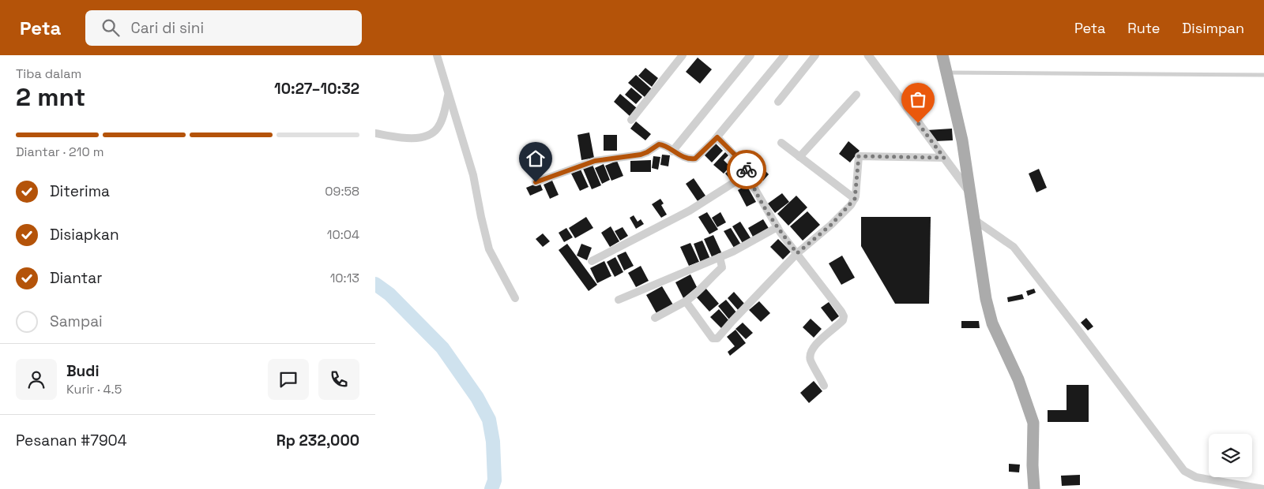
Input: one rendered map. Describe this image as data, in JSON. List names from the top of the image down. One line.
{"page":{"header":"Peta","search":"Cari di sini","nav":["Peta","Rute","Disimpan"],"heading":["2 mnt","Tiba dalam","10:27–10:32"],"panel":["Budi","Kurir · 4.5","Pesanan #7904","Rp 232,000"],"bar":"Diantar · 210 m","list":[["Diterima","09:58"],["Disiapkan","10:04"],["Diantar","10:13"],"Sampai"]}}
